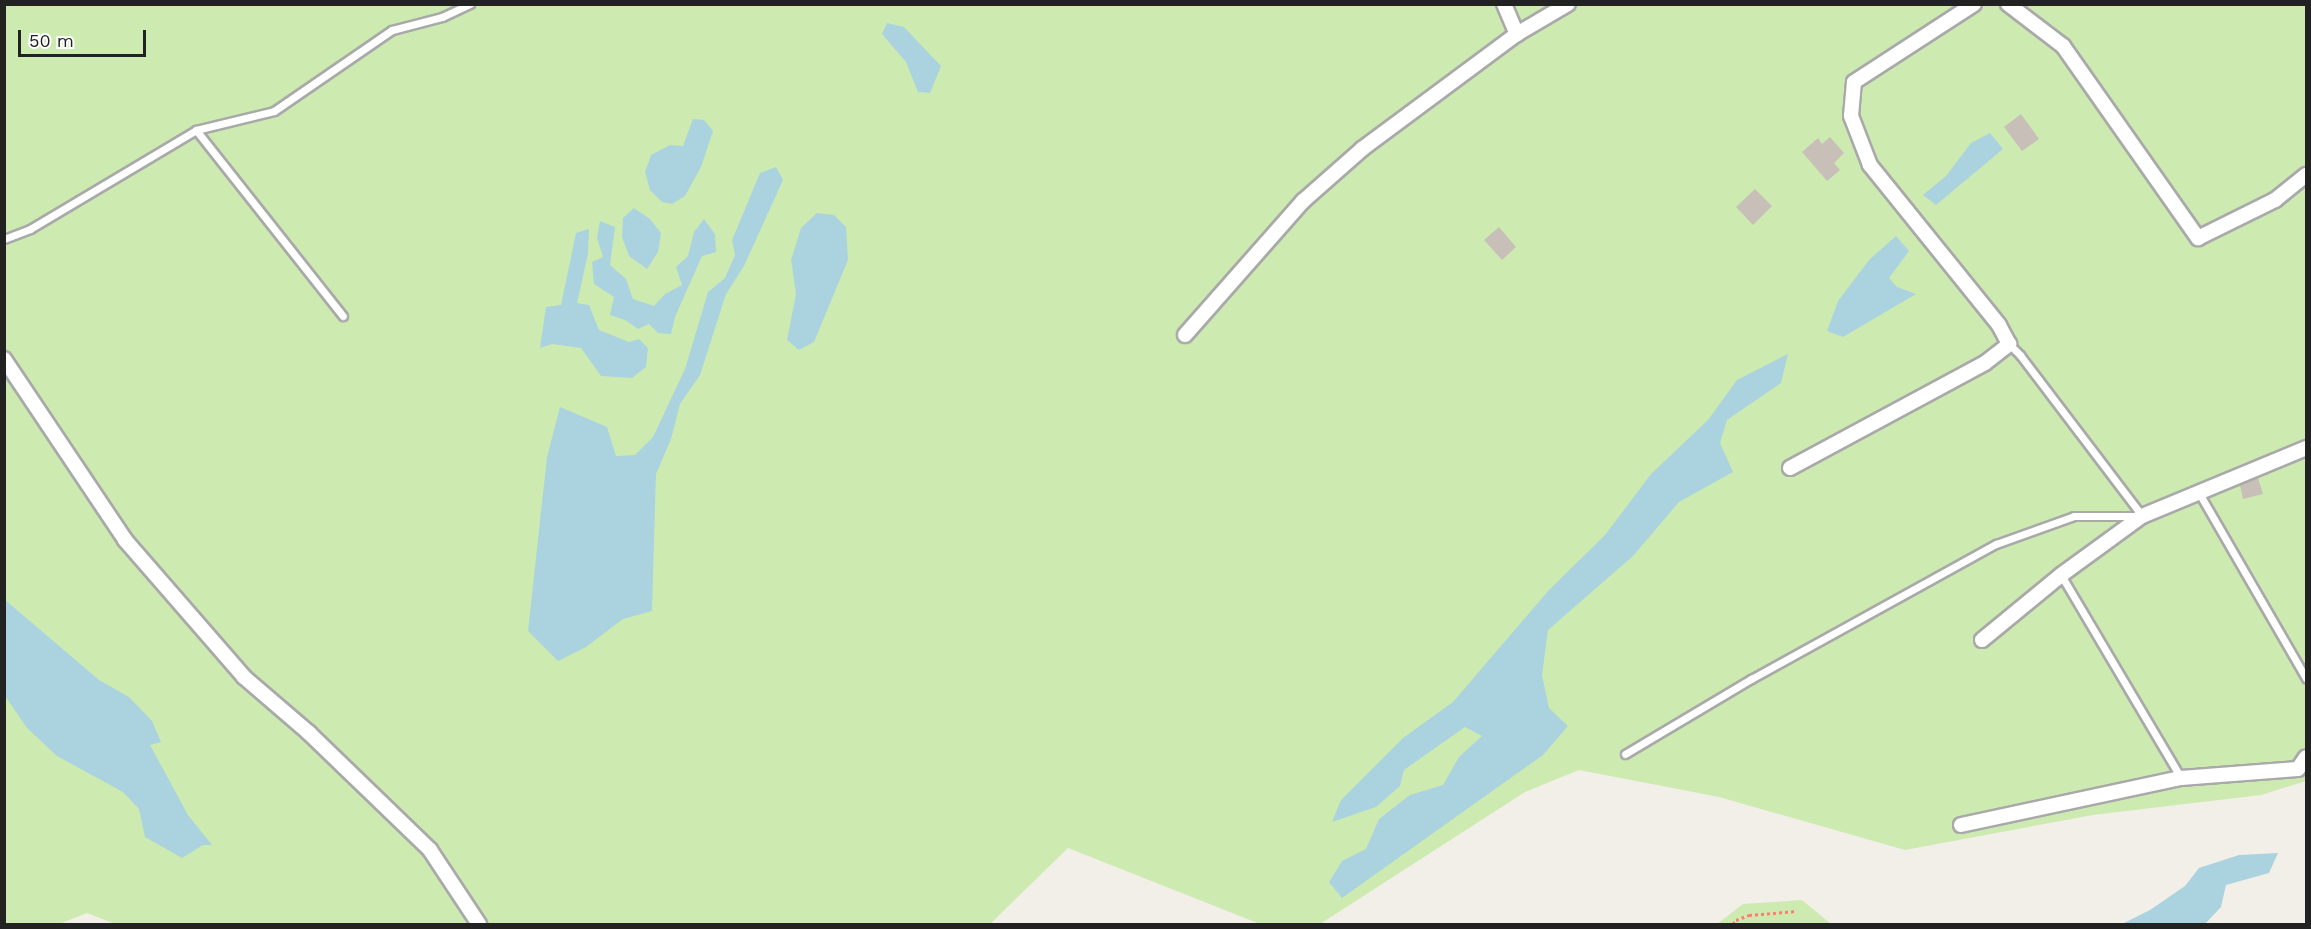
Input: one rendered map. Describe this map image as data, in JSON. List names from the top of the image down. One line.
{"scale_bar":"50 m"}
